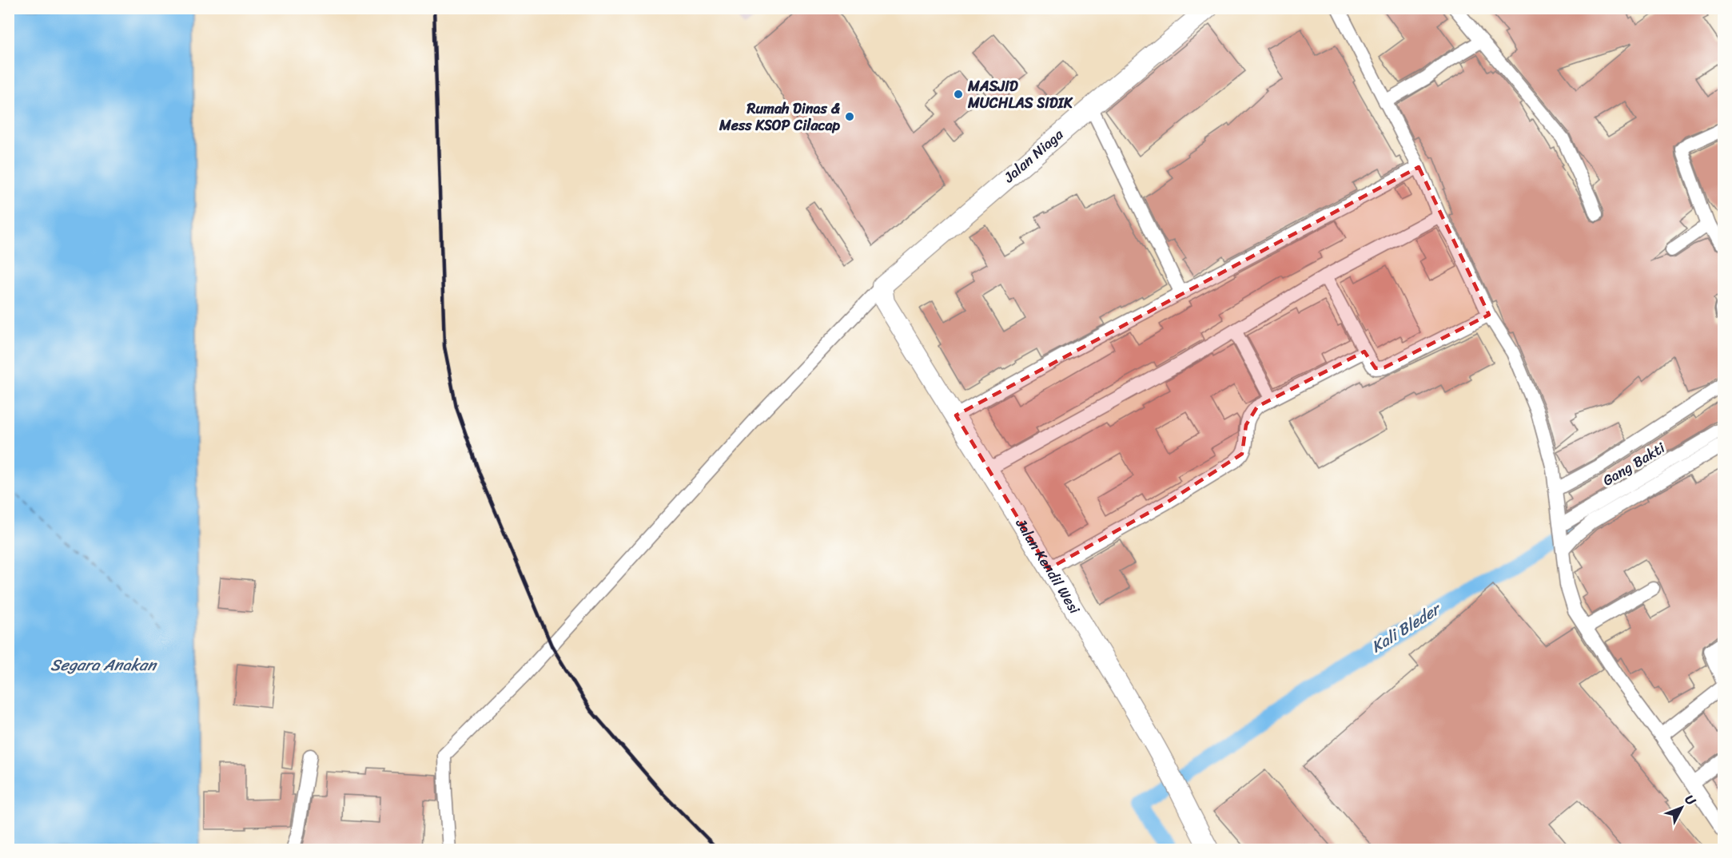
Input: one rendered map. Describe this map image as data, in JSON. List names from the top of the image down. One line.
{"streets":{"main road":["Jalan Niaga","Jalan Kendil Wesi"],"street":["Gang Bakti"]},"crossings":[["Jalan Niaga","Jalan Kendil Wesi"]],"water":["Kali Bleder","Segara Anakan"],"places":["MASJID MUCHLAS SIDIK","Rumah Dinas & Mess KSOP Cilacap"],"north":"top right"}
